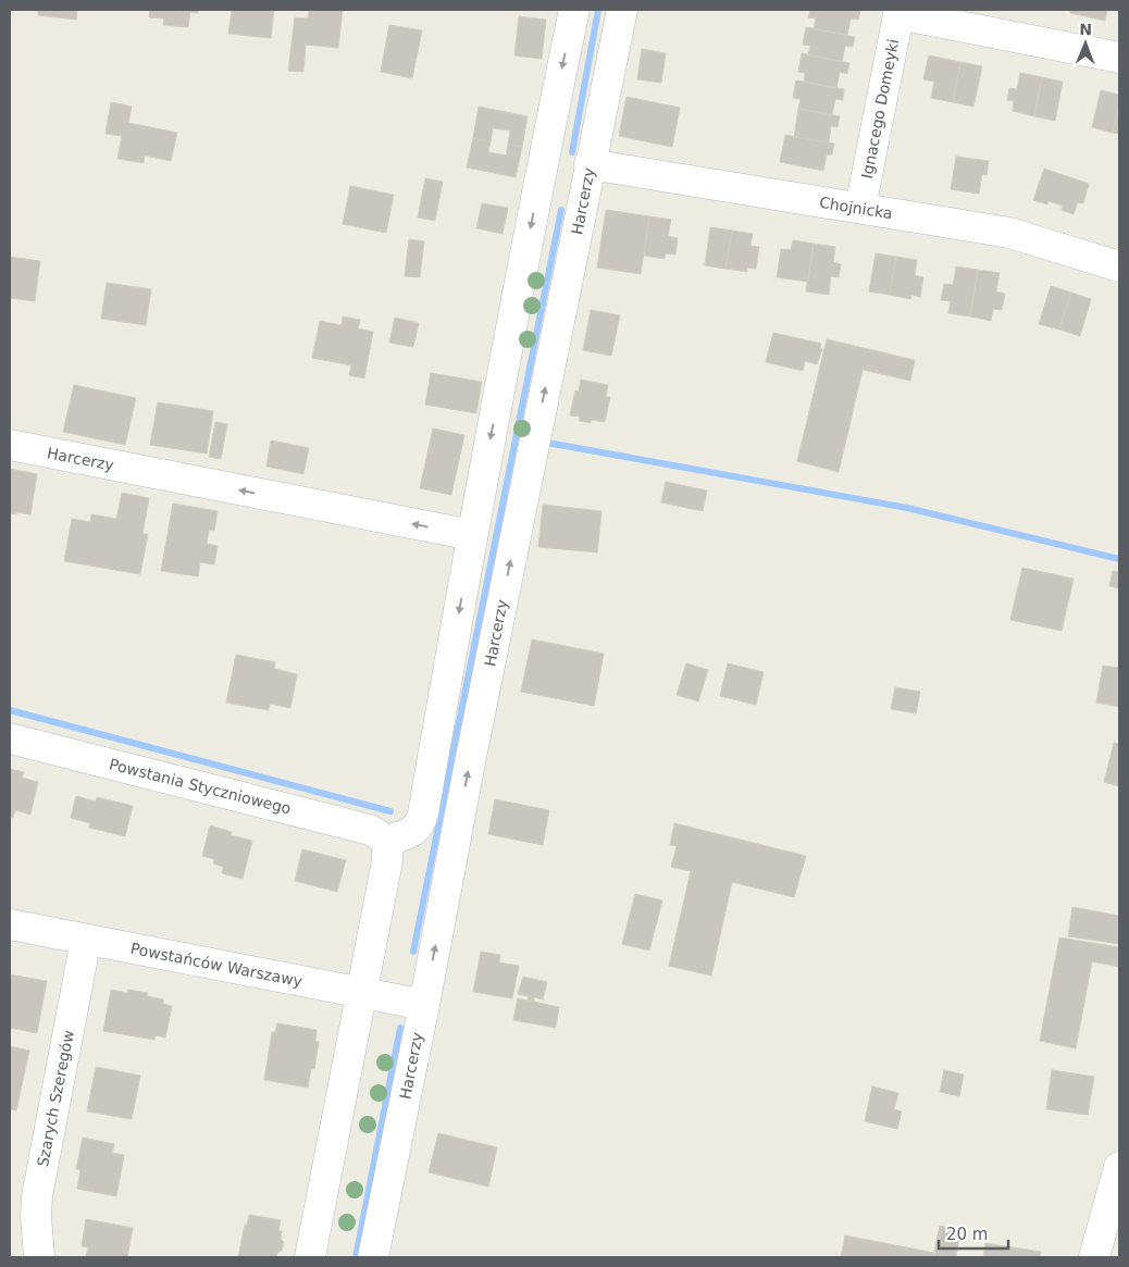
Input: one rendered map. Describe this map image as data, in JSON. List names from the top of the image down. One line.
{"streets":{"street":["Ignacego Domeyki","Harcerzy","Chojnicka","Powstania Styczniowego","Powstańców Warszawy","Szarych Szeregów"]},"crossings":[["Ignacego Domeyki","Chojnicka"],["Harcerzy","Chojnicka"],["Harcerzy","Powstańców Warszawy"],["Powstańców Warszawy","Szarych Szeregów"]],"scale_bar":"20 m","north":"top"}
